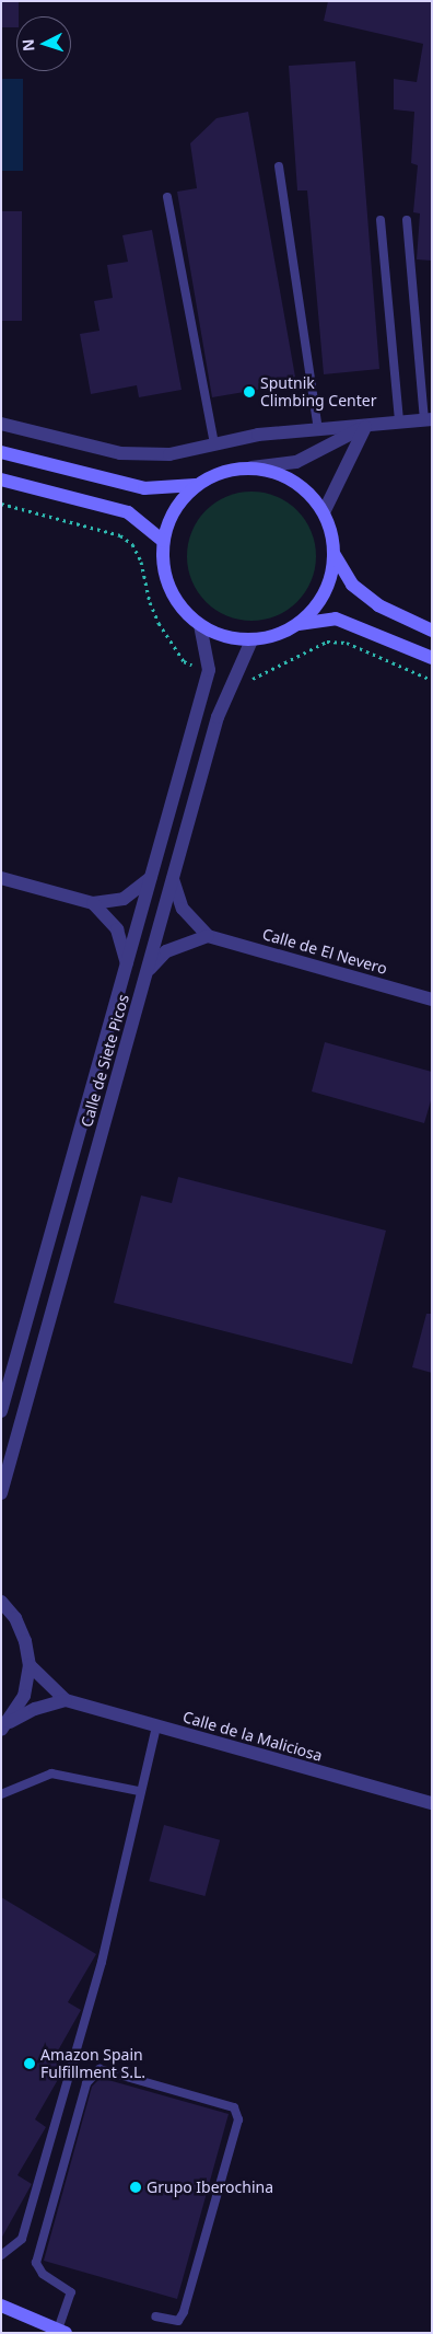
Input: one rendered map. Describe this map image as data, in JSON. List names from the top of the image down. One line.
{"streets":{"street":["Calle de El Nevero","Calle de Siete Picos","Calle de la Maliciosa"]},"places":["Sputnik Climbing Center","Amazon Spain Fulfillment S.L.","Grupo Iberochina"],"north":"left"}
